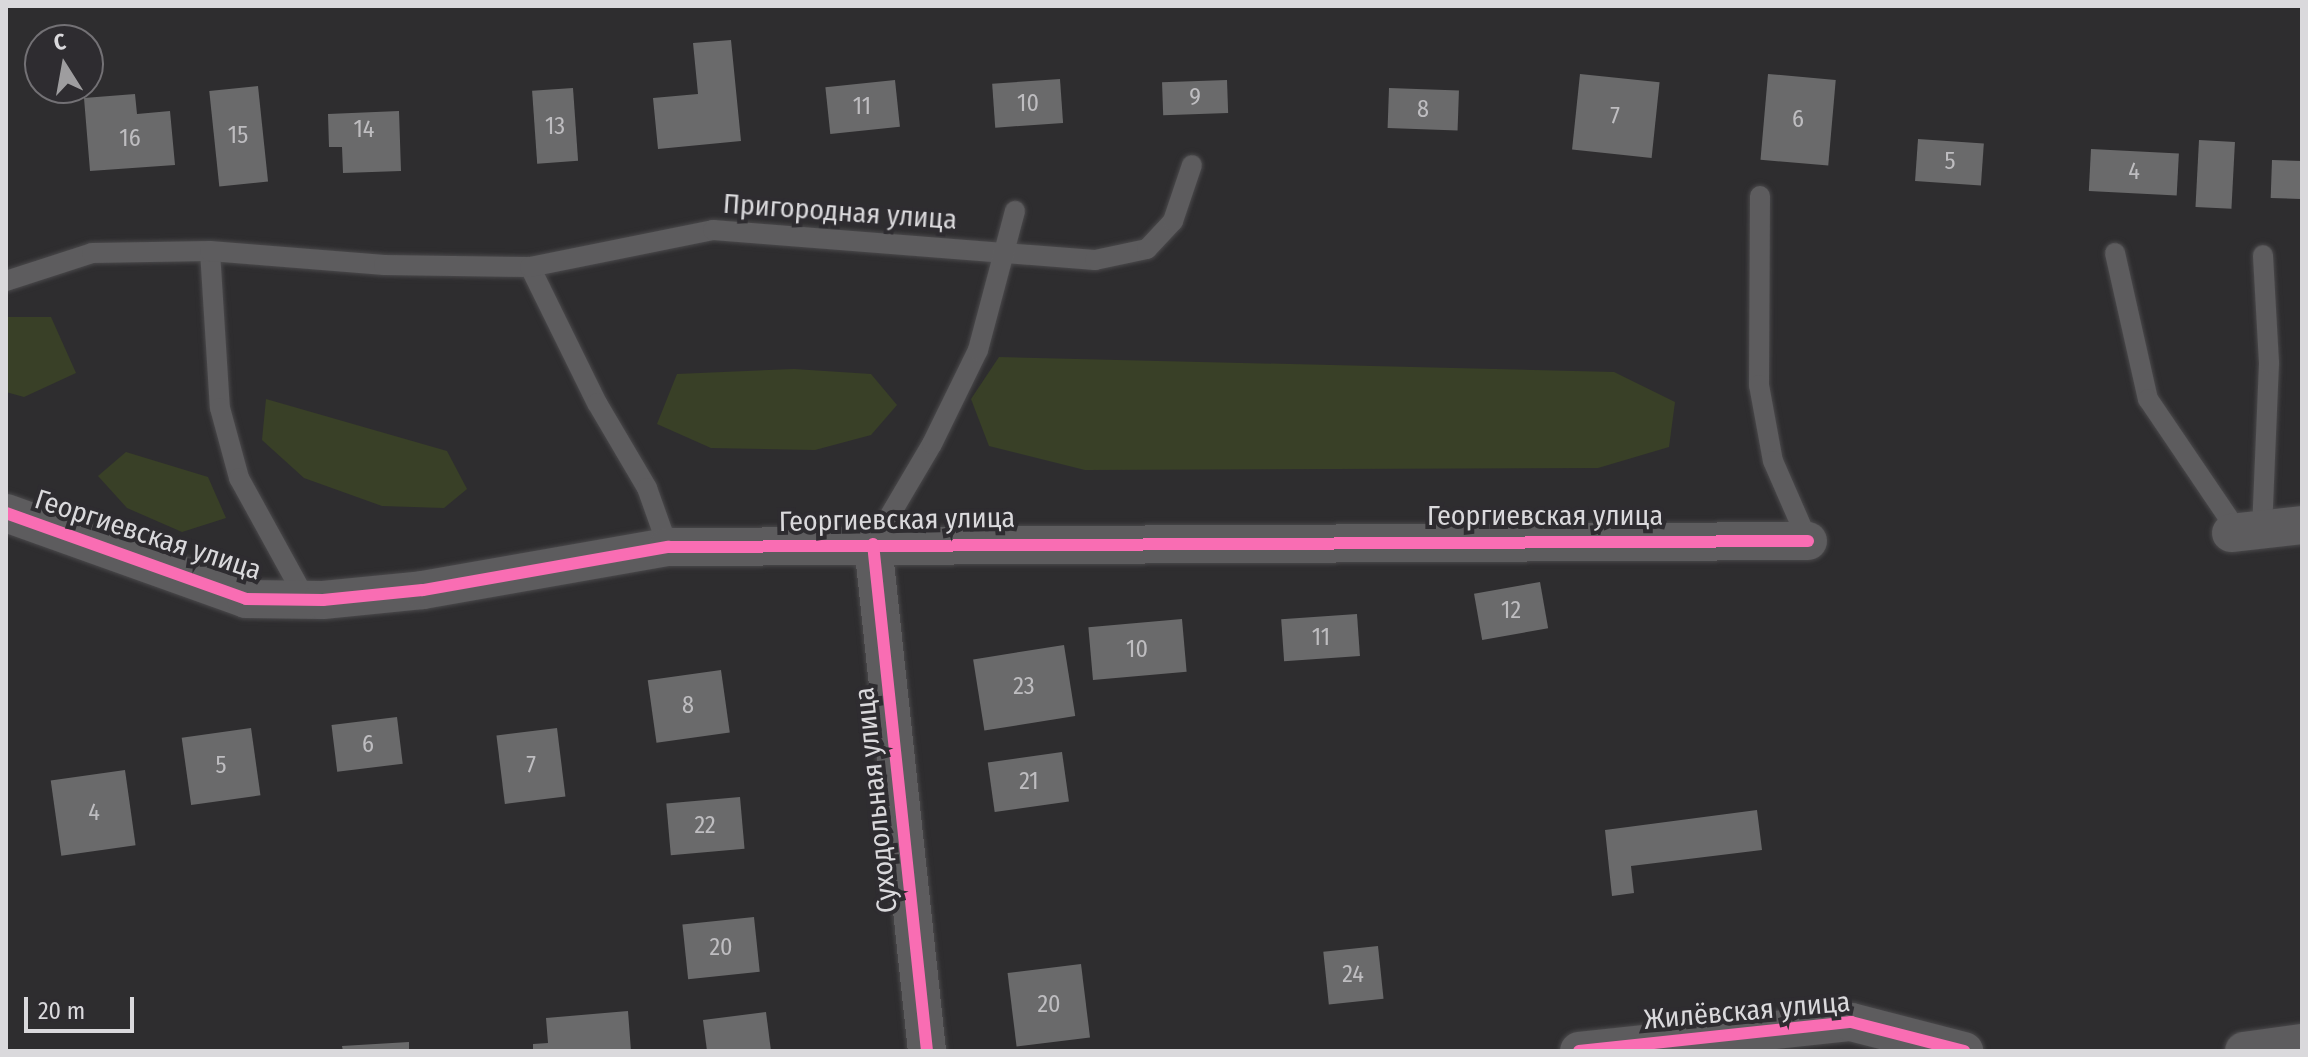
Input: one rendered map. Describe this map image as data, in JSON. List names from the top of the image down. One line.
{"streets":{"street":["Георгиевская улица","Суходольная улица","Жилёвская улица"],"lane":["Пригородная улица"]},"crossings":[["Георгиевская улица","Суходольная улица"]],"house_numbers":["9","10","11","8","7","6","13","14","15","16","5","4","12","11","10","23","8","6","5","7","21","4","22","20","24","20"],"scale_bar":"20 m","north":"top"}
